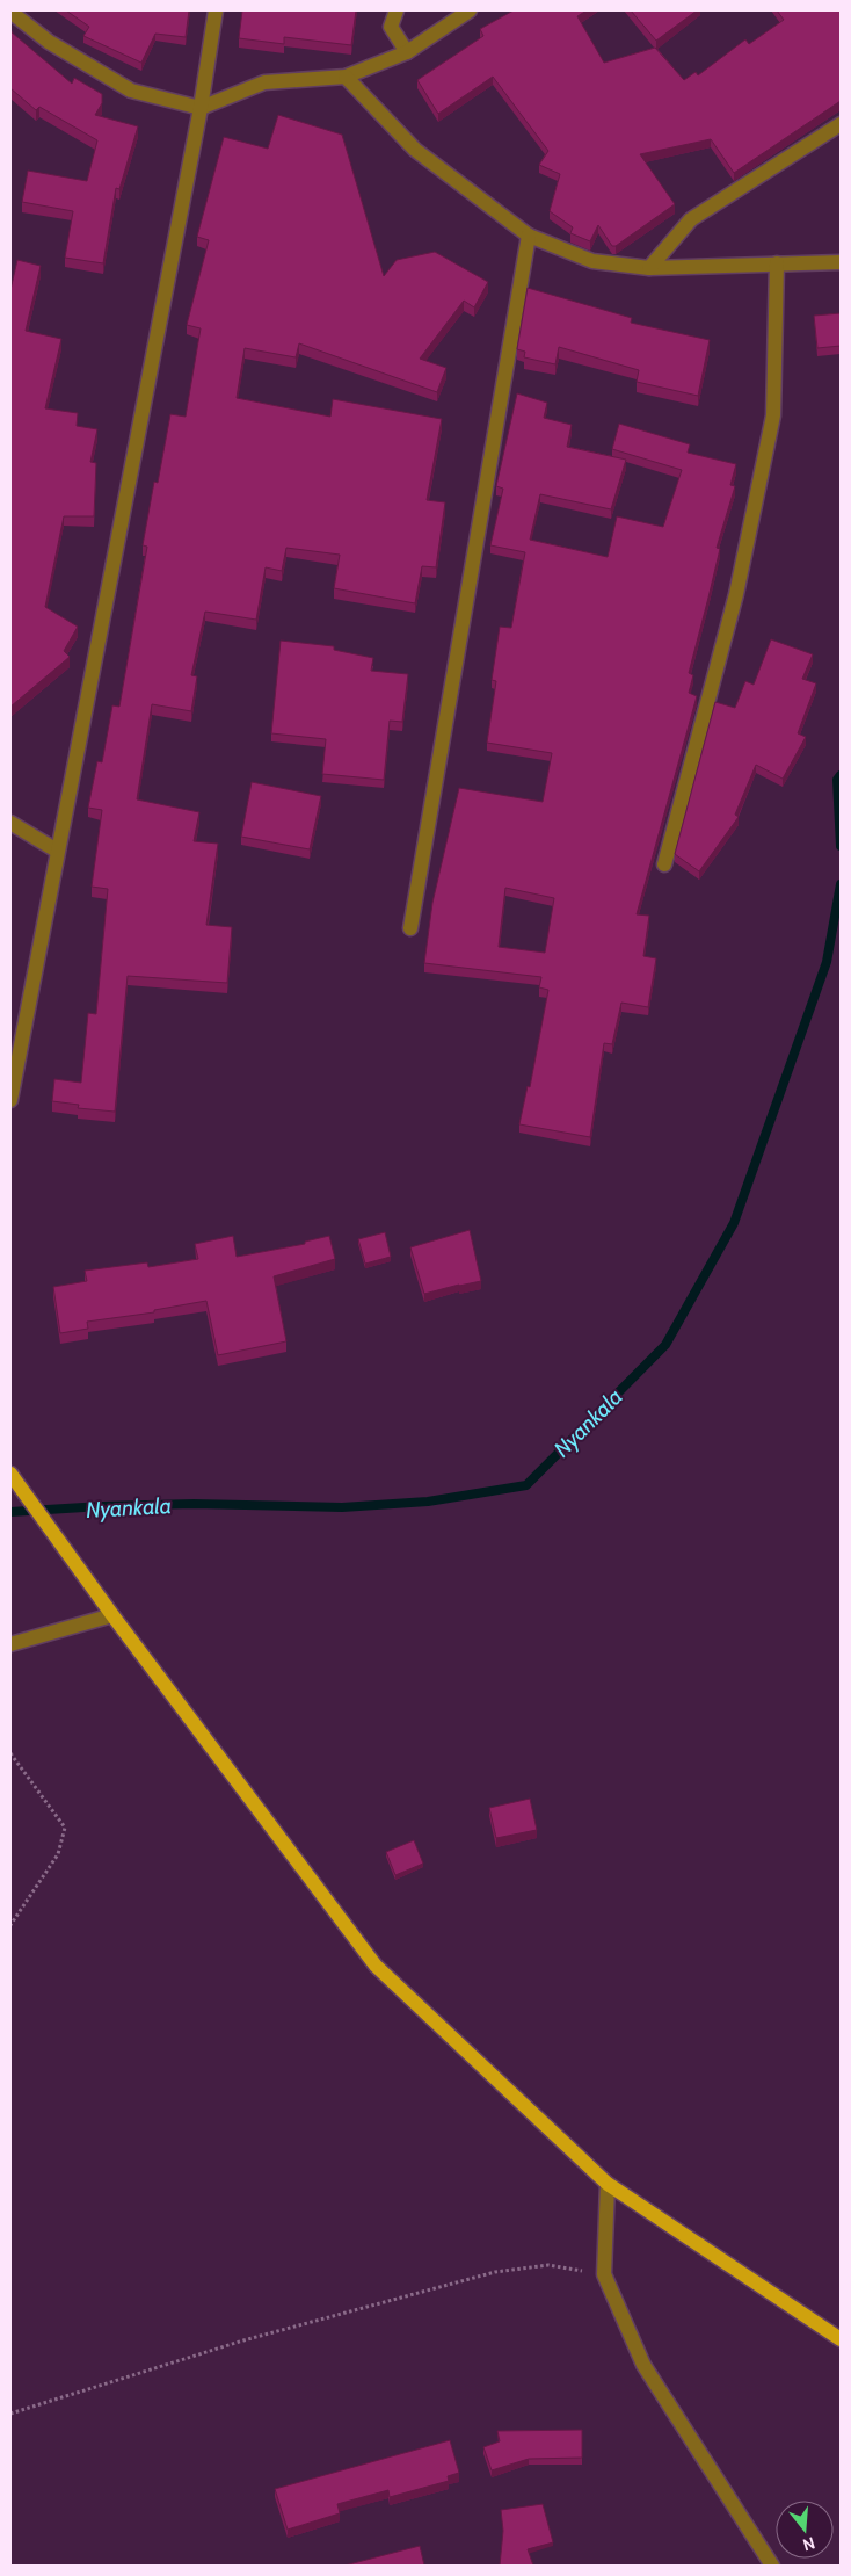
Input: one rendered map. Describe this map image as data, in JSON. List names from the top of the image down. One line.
{"water":["Nyankala"],"north":"bottom"}
